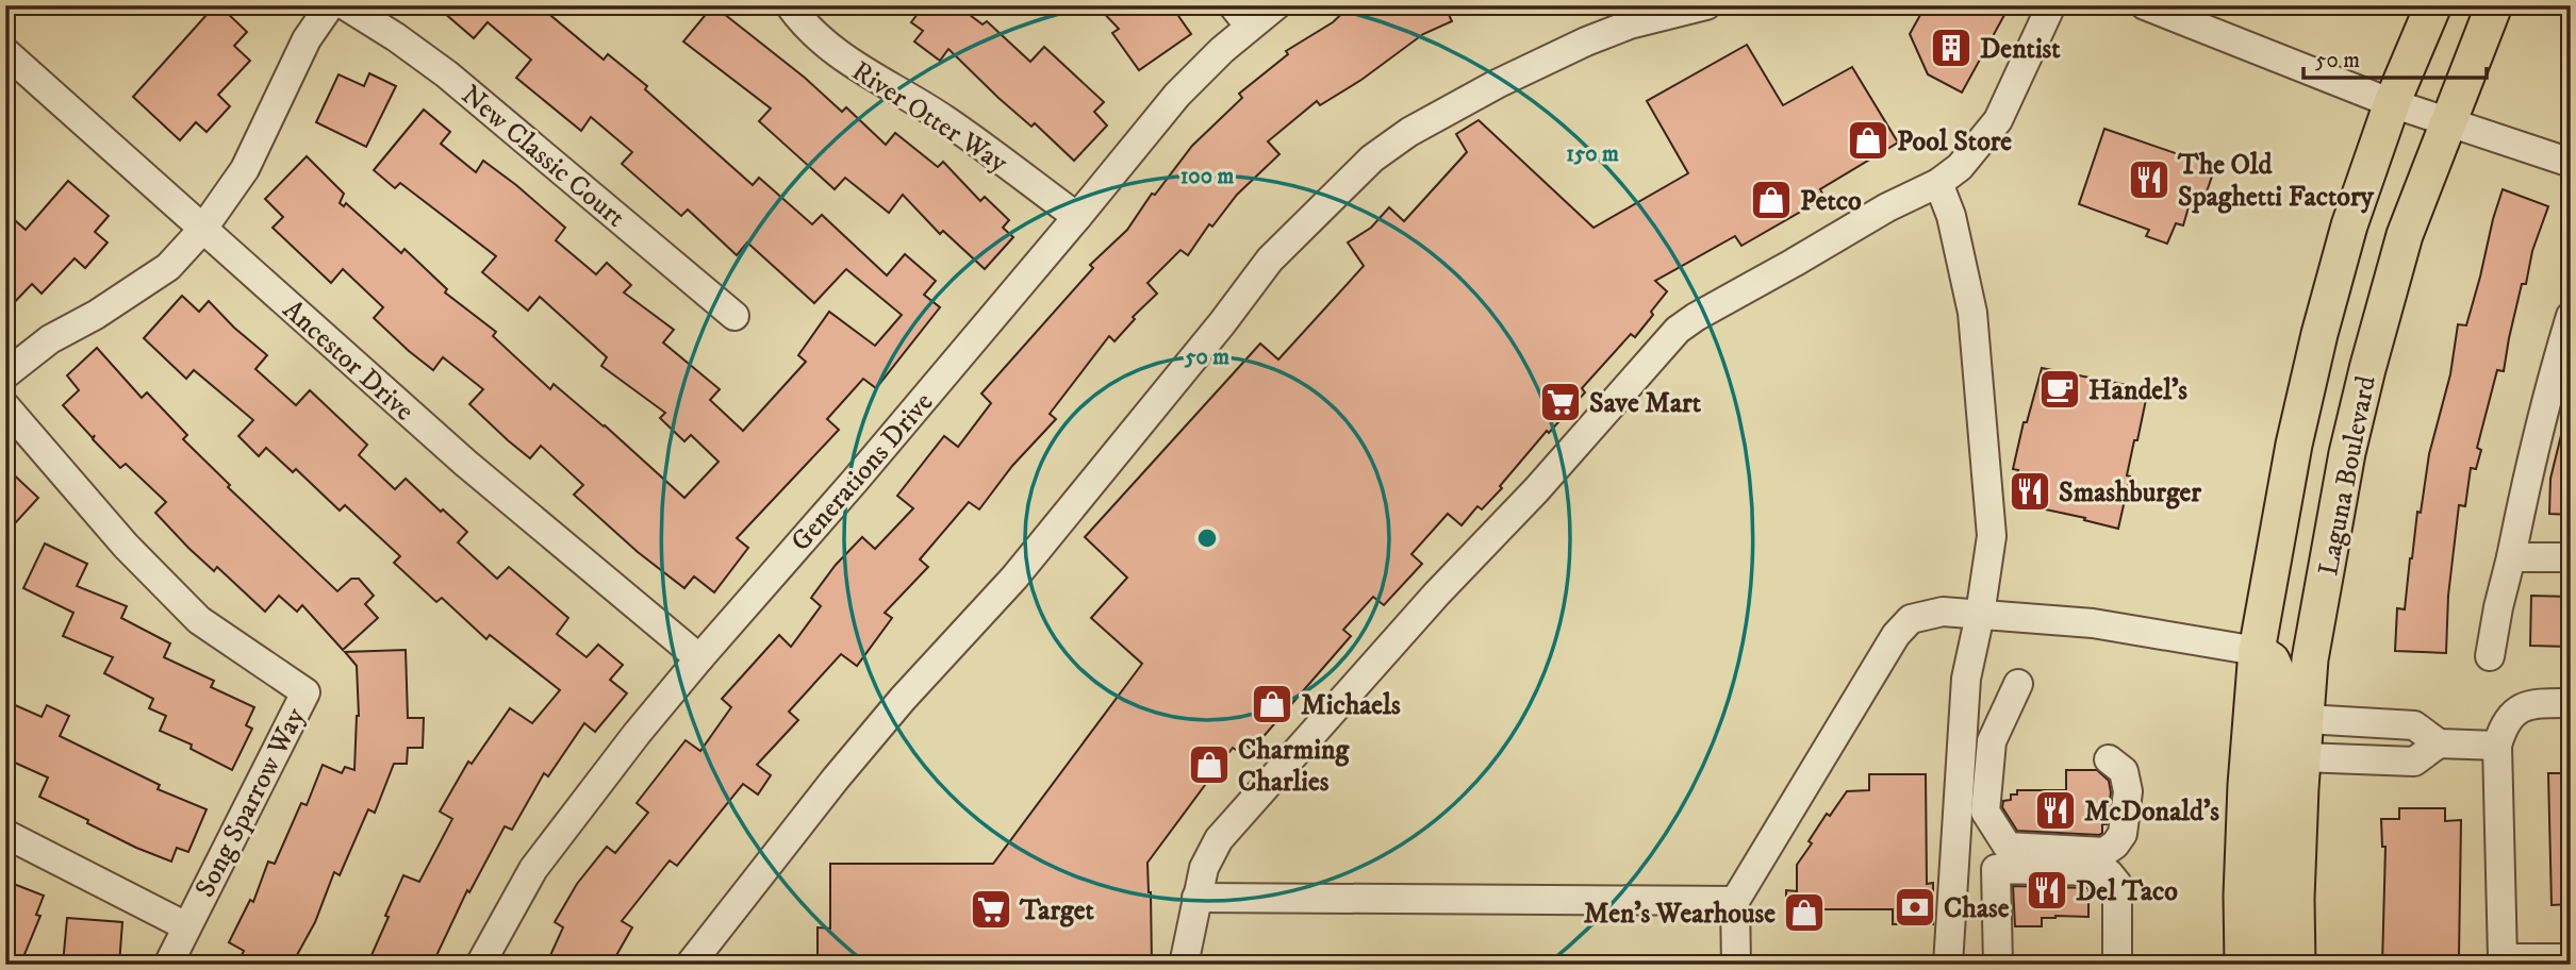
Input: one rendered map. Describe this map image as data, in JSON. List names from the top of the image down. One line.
{"streets":{"main road":["Laguna Boulevard"],"street":["River Otter Way","New Classic Court","Ancestor Drive","Generations Drive","Song Sparrow Way"]},"crossings":[["River Otter Way","Generations Drive"],["Ancestor Drive","Generations Drive"]],"places":{"building":["Dentist"],"shop":["Pool Store","Petco","Michaels","Charming Charlies","Men's Wearhouse"],"restaurant":["The Old Spaghetti Factory","Smashburger","McDonald's","Del Taco"],"cafe":["Handel's"],"supermarket":["Save Mart","Target"],"bank":["Chase"]},"scale_bar":"50 m","rings":["150 m","100 m","50 m"]}
